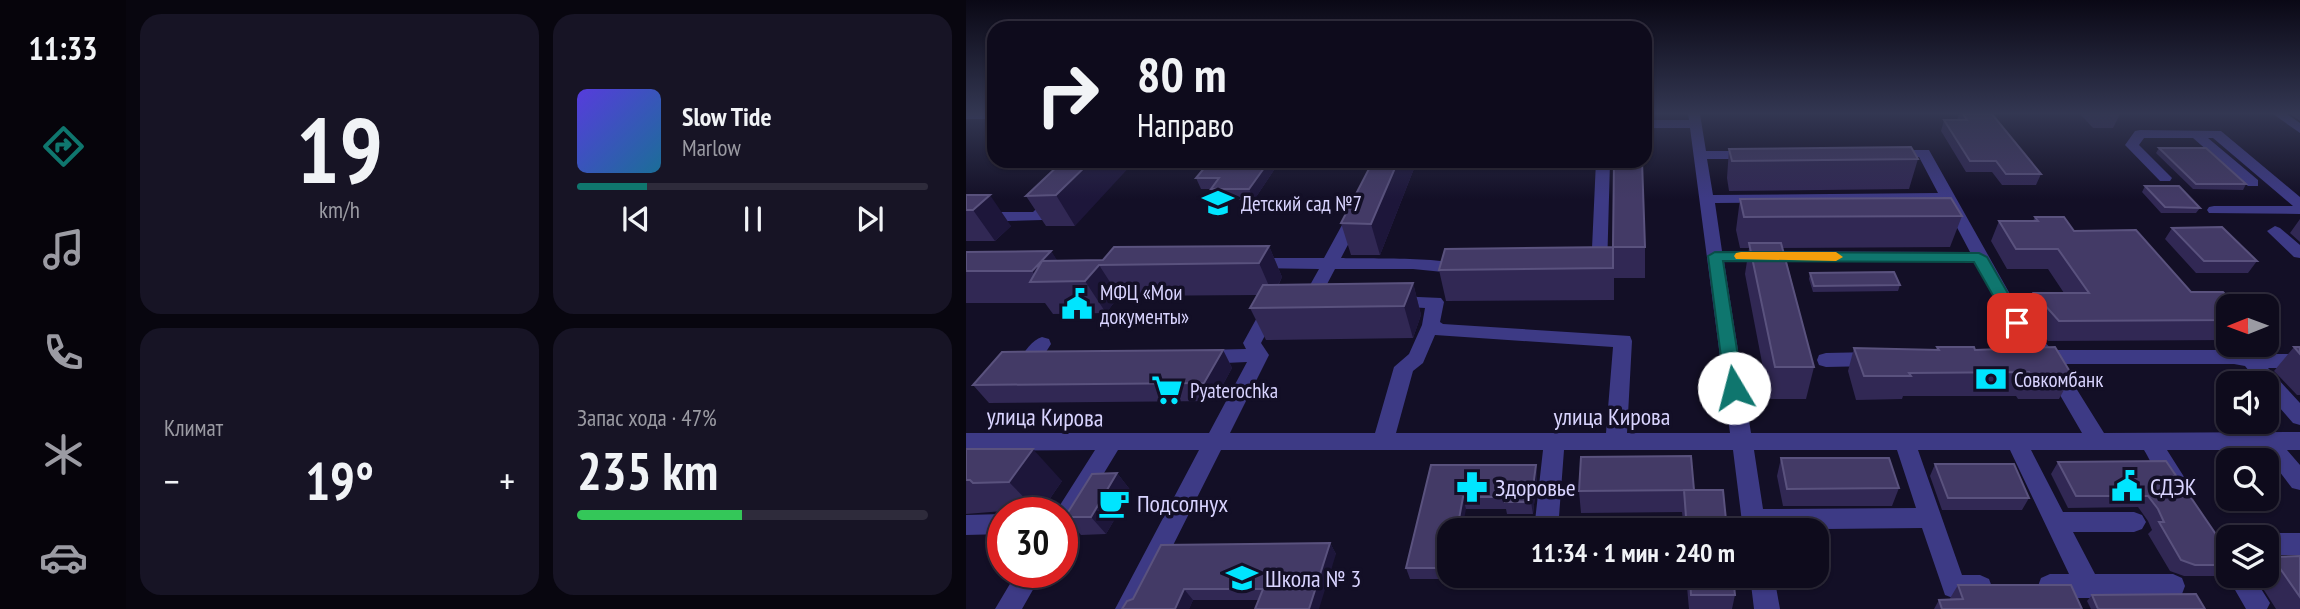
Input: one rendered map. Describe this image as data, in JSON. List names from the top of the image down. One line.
{"streets":{"street":["улица Кирова"]},"places":{"school or university":["Детский сад №7","Школа № 3"],"public building":["МФЦ «Мои документы»","СДЭК"],"bank":["Совкомбанк"],"supermarket":["Pyaterochka"],"pharmacy":["Здоровье"],"cafe":["Подсолнух"]},"north":"left","page":{"tabs":"11:33","tile":[["19","km/h"],"Климат",["Запас хода · 47%","235 km"]],"turn":["80 m","Направо"],"song":["Slow Tide","Marlow"],"heat":["−","19°","+"],"limit":"30","trip":"11:34 · 1 мин · 240 m"}}
